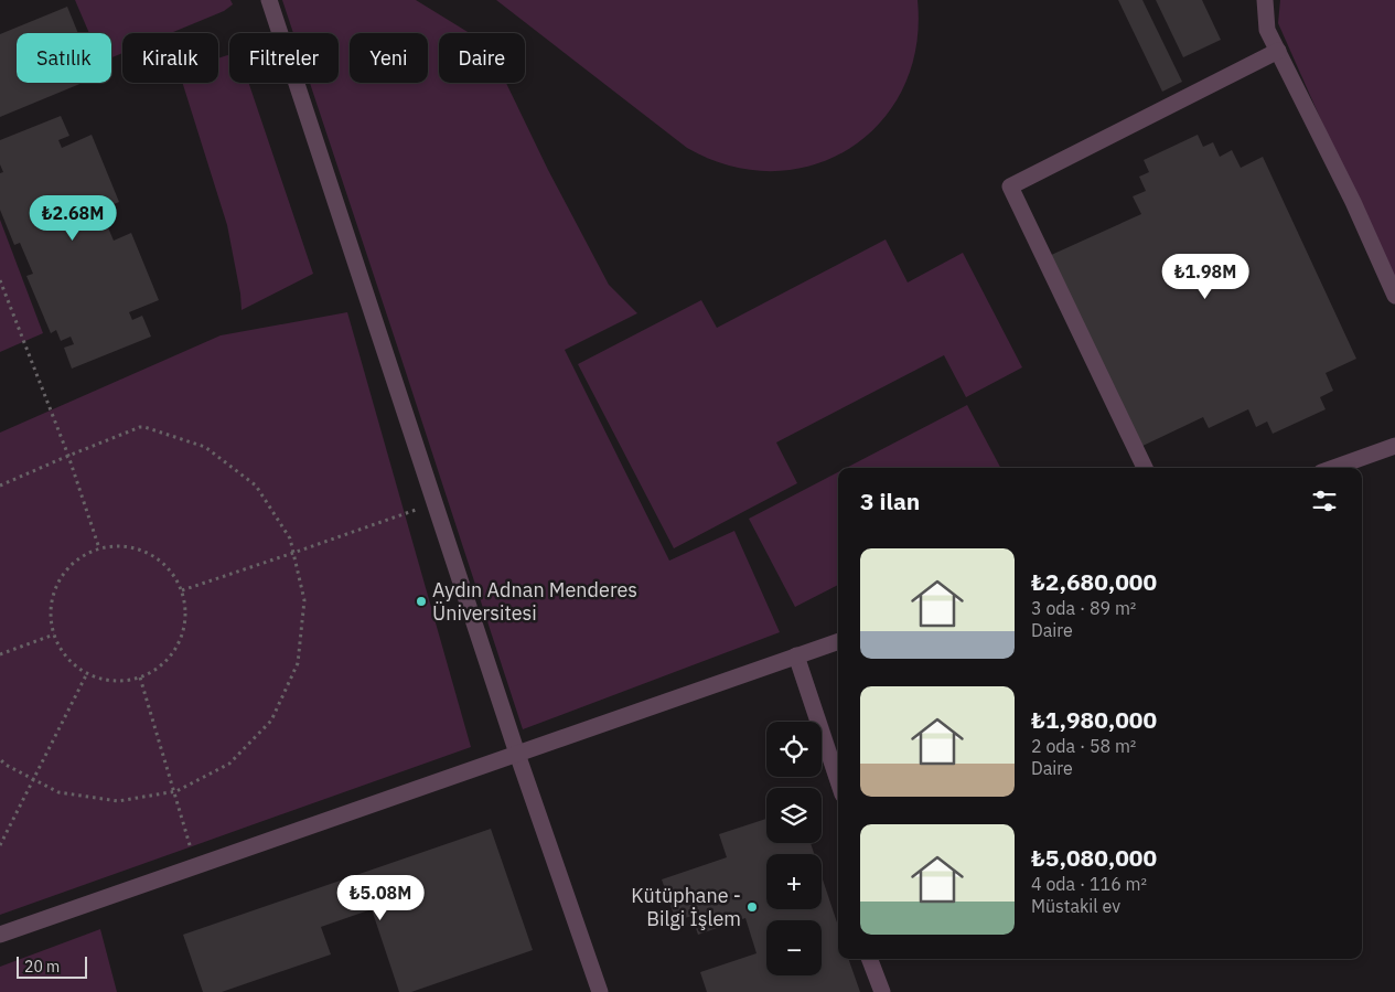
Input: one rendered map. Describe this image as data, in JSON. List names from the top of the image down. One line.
{"places":["Aydın Adnan Menderes Üniversitesi","Kütüphane - Bilgi İşlem"],"scale_bar":"20 m","page":{"chip":["Satılık","Kiralık","Filtreler","Yeni","Daire"],"price":["₺2.68M","₺1.98M","₺5.08M"],"heading":"3 ilan","list":[{"name":"₺2,680,000","note":"3 oda · 89 m² · Daire"},{"name":"₺1,980,000","note":"2 oda · 58 m² · Daire"},{"name":"₺5,080,000","note":"4 oda · 116 m² · Müstakil ev"}],"map_buttons":["+","−"],"scale":"20 m"}}
